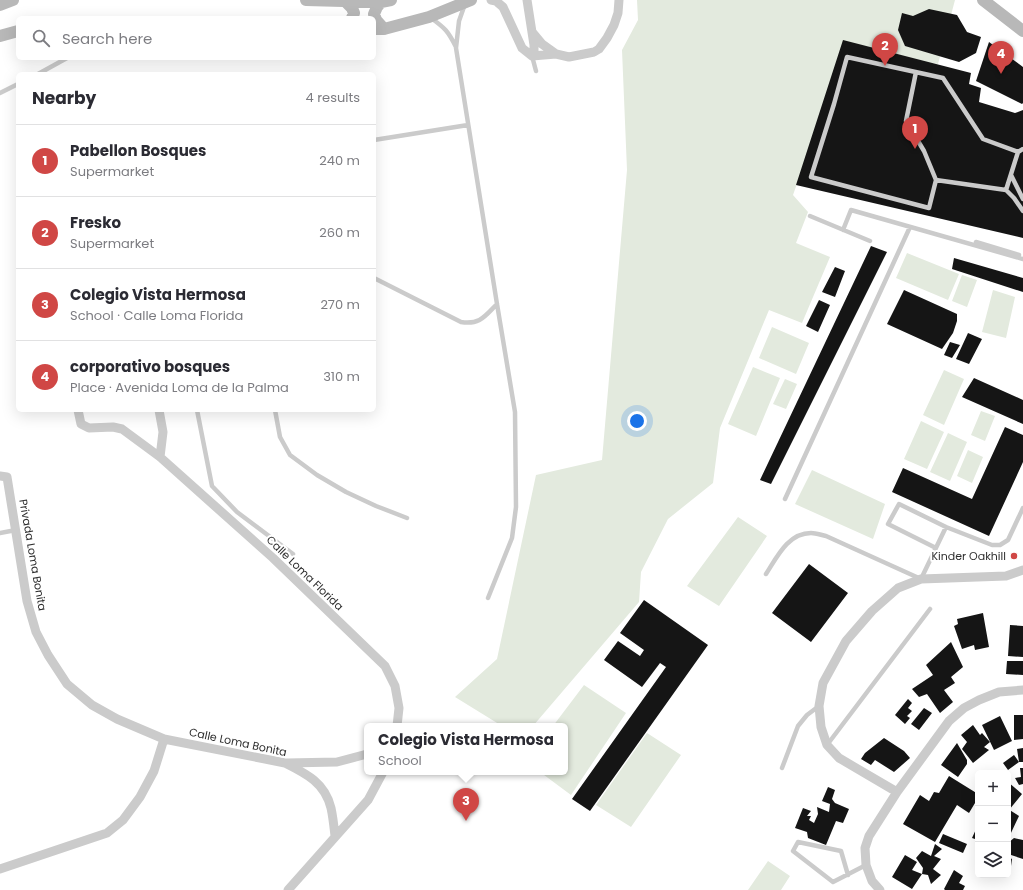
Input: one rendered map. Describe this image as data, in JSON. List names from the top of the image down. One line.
{"streets":{"street":["Privada Loma Bonita","Calle Loma Florida","Calle Loma Bonita"]},"crossings":[["Privada Loma Bonita","Calle Loma Bonita"]],"places":["Kinder Oakhill"],"page":{"search":"Search here","pins":["2","4","1","3"],"heading":["Nearby","4 results"],"list":[{"mark":"1","name":"Pabellon Bosques","note":"Supermarket","value":"240 m"},{"mark":"2","name":"Fresko","note":"Supermarket","value":"260 m"},{"mark":"3","name":"Colegio Vista Hermosa","note":"School · Calle Loma Florida","value":"270 m"},{"mark":"4","name":"corporativo bosques","note":"Place · Avenida Loma de la Palma","value":"310 m"}],"popup":["Colegio Vista Hermosa","School"],"map_buttons":["+","−"]}}
